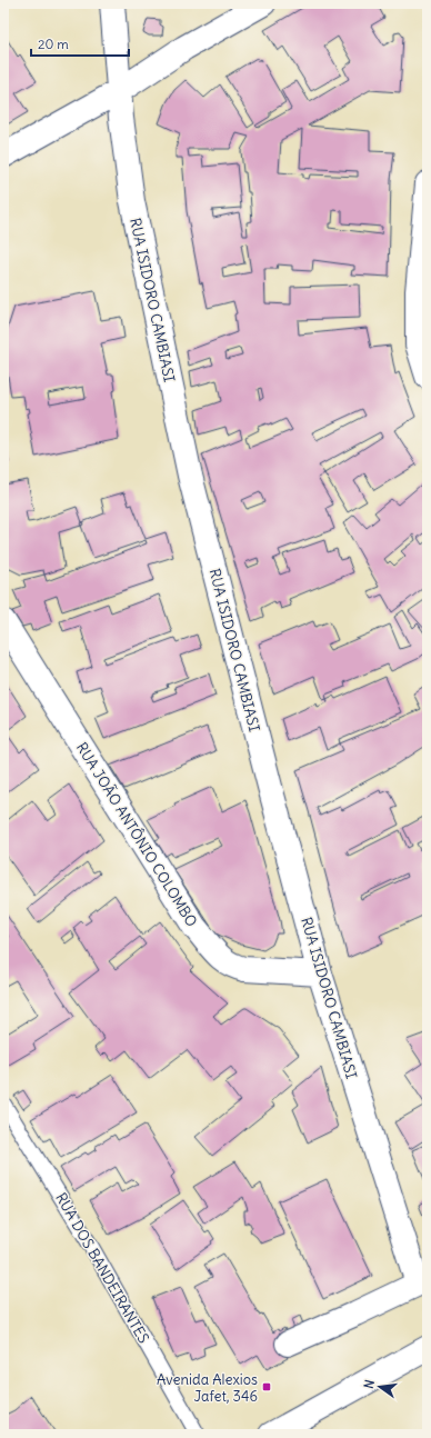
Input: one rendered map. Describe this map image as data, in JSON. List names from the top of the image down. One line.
{"streets":{"street":["RUA ISIDORO CAMBIASI","RUA JOÃO ANTÔNIO COLOMBO"],"lane":["RUA DOS BANDEIRANTES"]},"crossings":[["RUA ISIDORO CAMBIASI","RUA JOÃO ANTÔNIO COLOMBO"]],"places":{"transit":["Avenida Alexios Jafet, 346"]},"scale_bar":"20 m","north":"left"}
